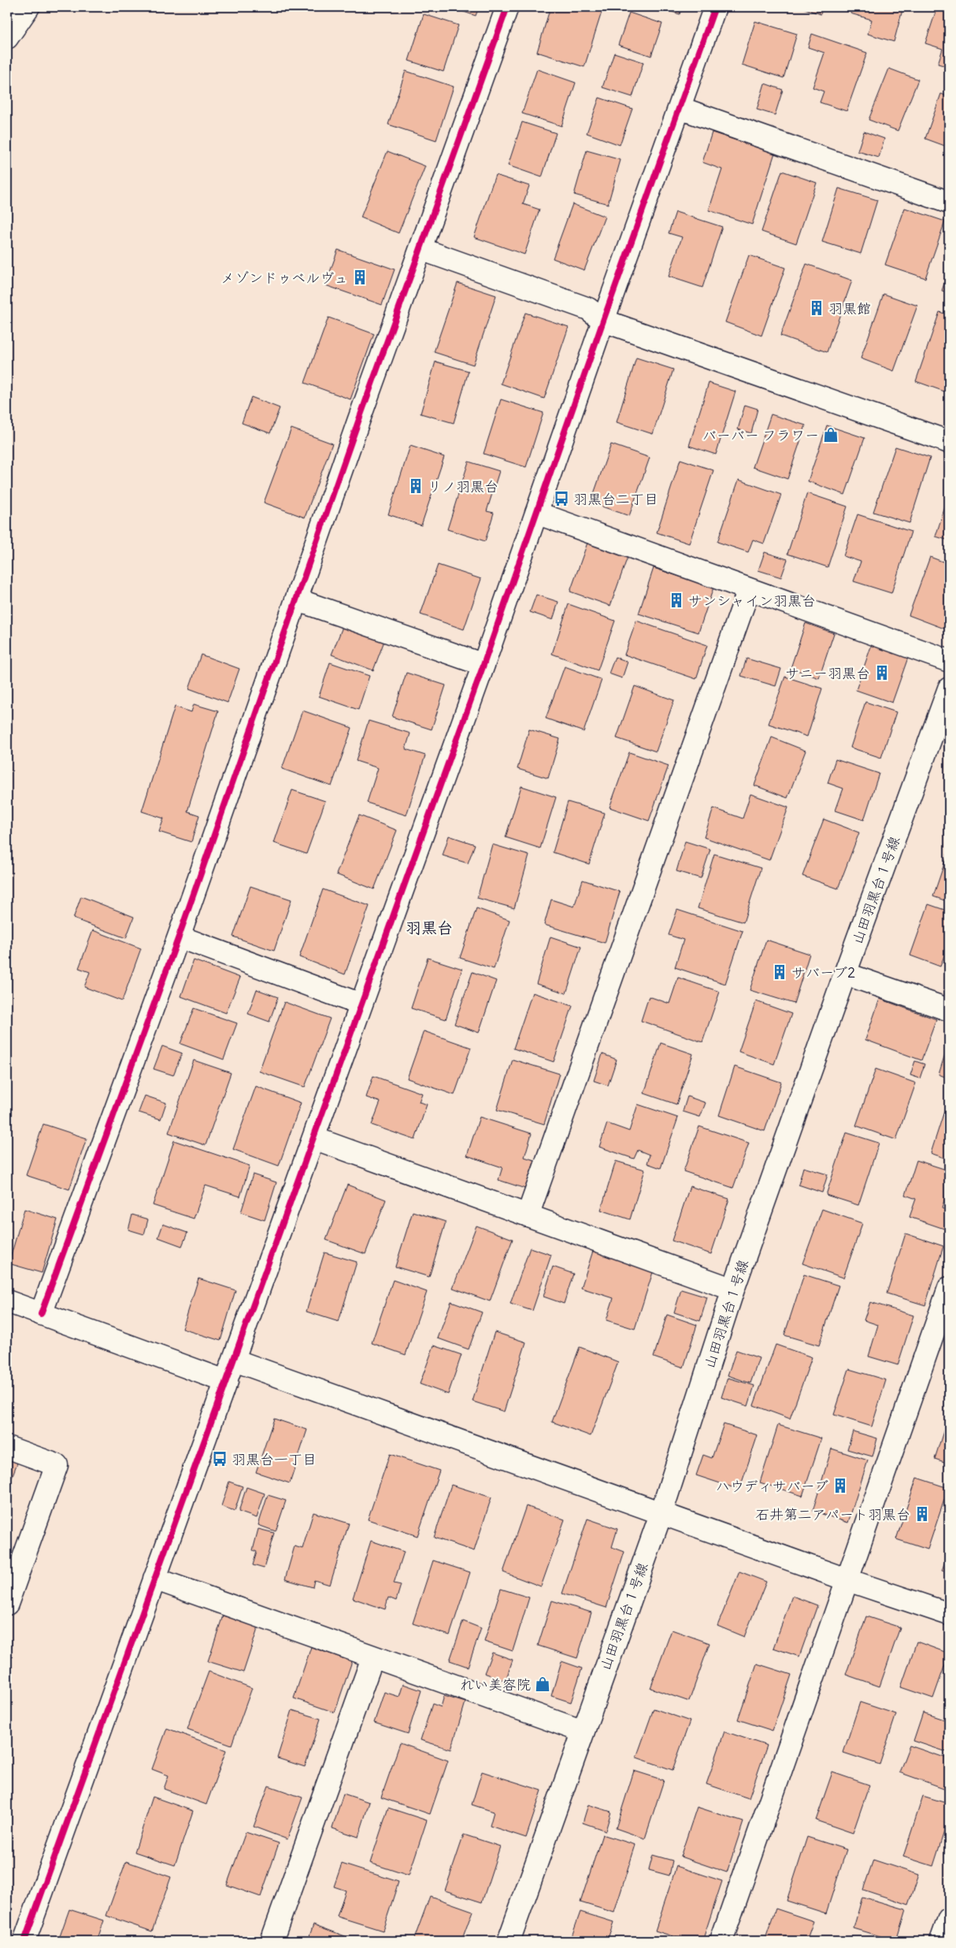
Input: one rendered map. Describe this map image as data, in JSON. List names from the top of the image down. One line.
{"streets":{"street":["山田羽黒台１号線"]},"districts":["羽黒台"],"places":{"building":["メゾンドゥベルヴュ","羽黒館","リノ羽黒台","サンシャイン羽黒台","サニー羽黒台","サバーブ2","ハウディサバーブ","石井第二アパート羽黒台"],"shop":["バーバー フラワー","れい美容院"],"bus stop":["羽黒台二丁目","羽黒台一丁目"]}}
